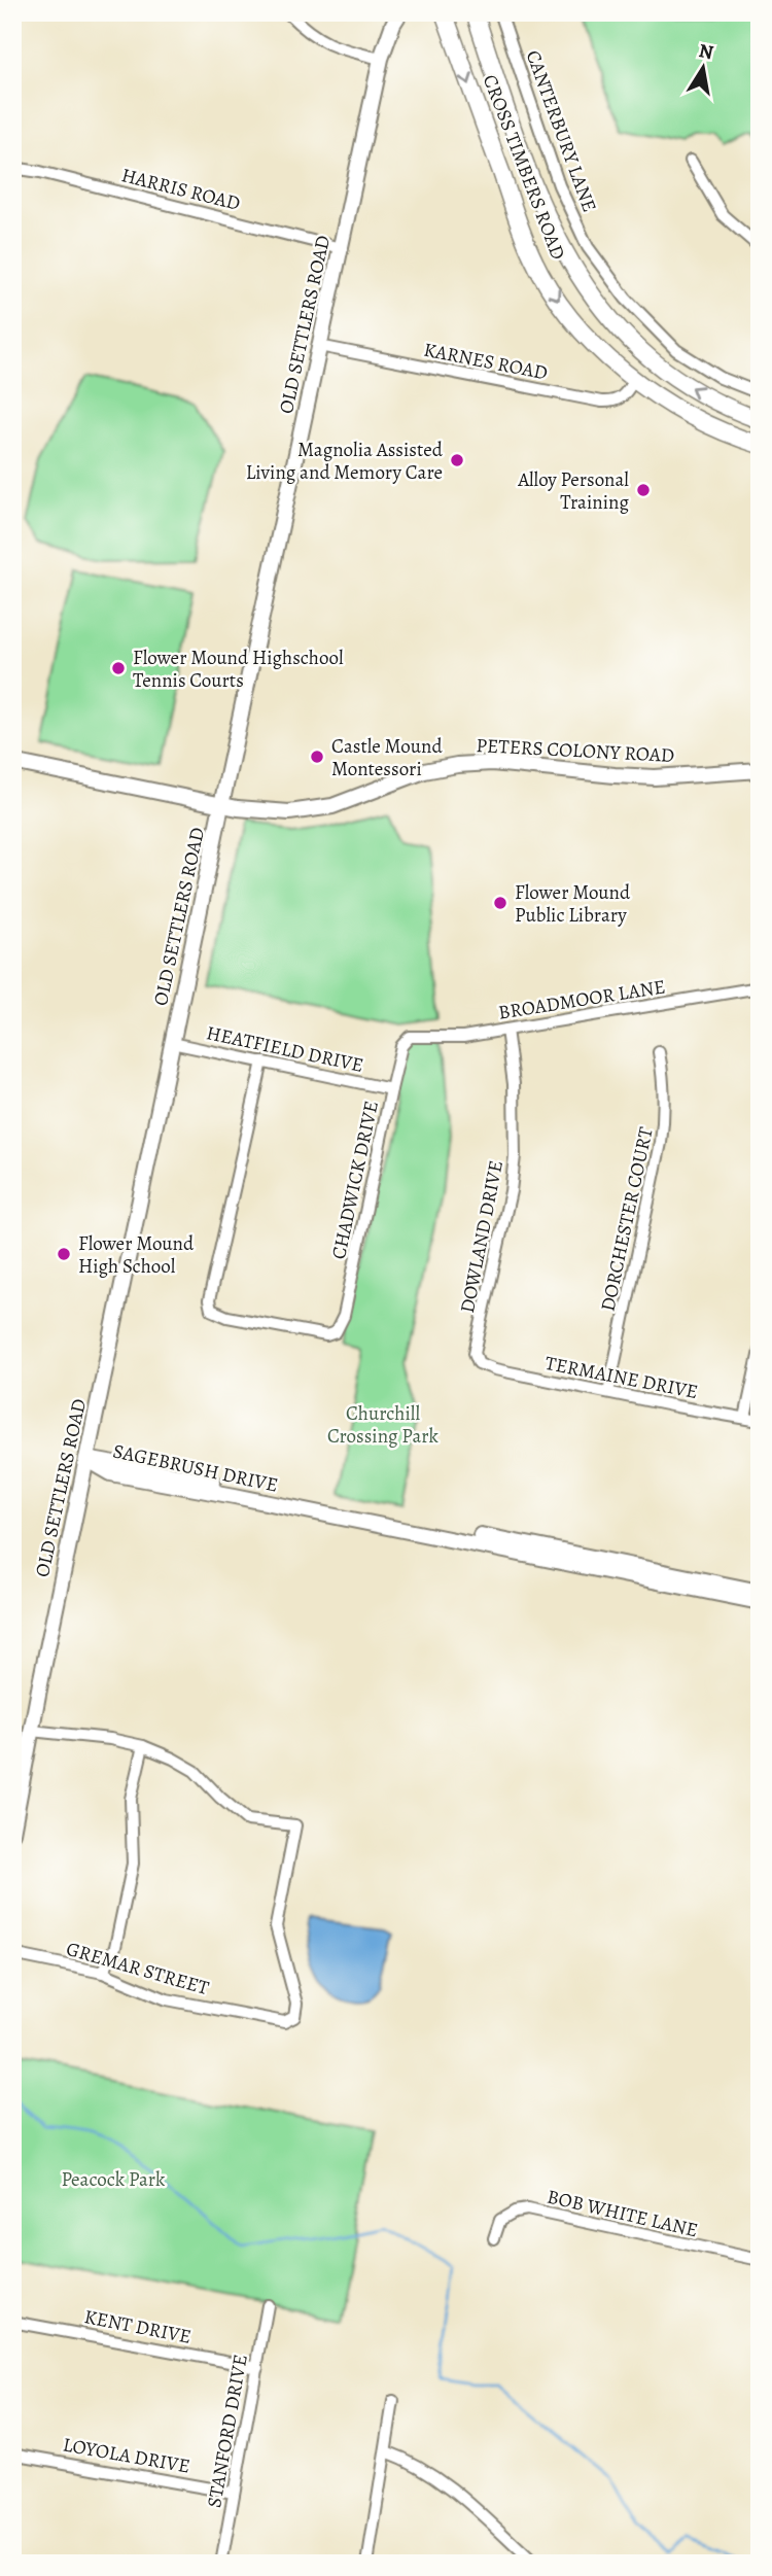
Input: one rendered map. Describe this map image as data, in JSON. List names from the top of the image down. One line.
{"streets":{"main road":["CROSS TIMBERS ROAD","OLD SETTLERS ROAD","PETERS COLONY ROAD","SAGEBRUSH DRIVE"],"street":["CANTERBURY LANE","HARRIS ROAD","KARNES ROAD","BROADMOOR LANE","HEATFIELD DRIVE","CHADWICK DRIVE","DORCHESTER COURT","DOWLAND DRIVE","TERMAINE DRIVE","GREMAR STREET","BOB WHITE LANE","KENT DRIVE","STANFORD DRIVE","LOYOLA DRIVE"]},"crossings":[["CROSS TIMBERS ROAD","KARNES ROAD"],["HARRIS ROAD","OLD SETTLERS ROAD"],["OLD SETTLERS ROAD","KARNES ROAD"],["OLD SETTLERS ROAD","PETERS COLONY ROAD"],["OLD SETTLERS ROAD","HEATFIELD DRIVE"],["OLD SETTLERS ROAD","SAGEBRUSH DRIVE"],["BROADMOOR LANE","CHADWICK DRIVE"],["BROADMOOR LANE","DOWLAND DRIVE"],["HEATFIELD DRIVE","CHADWICK DRIVE"],["DORCHESTER COURT","TERMAINE DRIVE"],["DOWLAND DRIVE","TERMAINE DRIVE"],["KENT DRIVE","STANFORD DRIVE"],["STANFORD DRIVE","LOYOLA DRIVE"]],"parks":["Churchill Crossing Park","Peacock Park"],"places":["Magnolia Assisted Living and Memory Care","Alloy Personal Training","Flower Mound Highschool Tennis Courts","Castle Mound Montessori","Flower Mound Public Library","Flower Mound High School"],"north":"top"}
